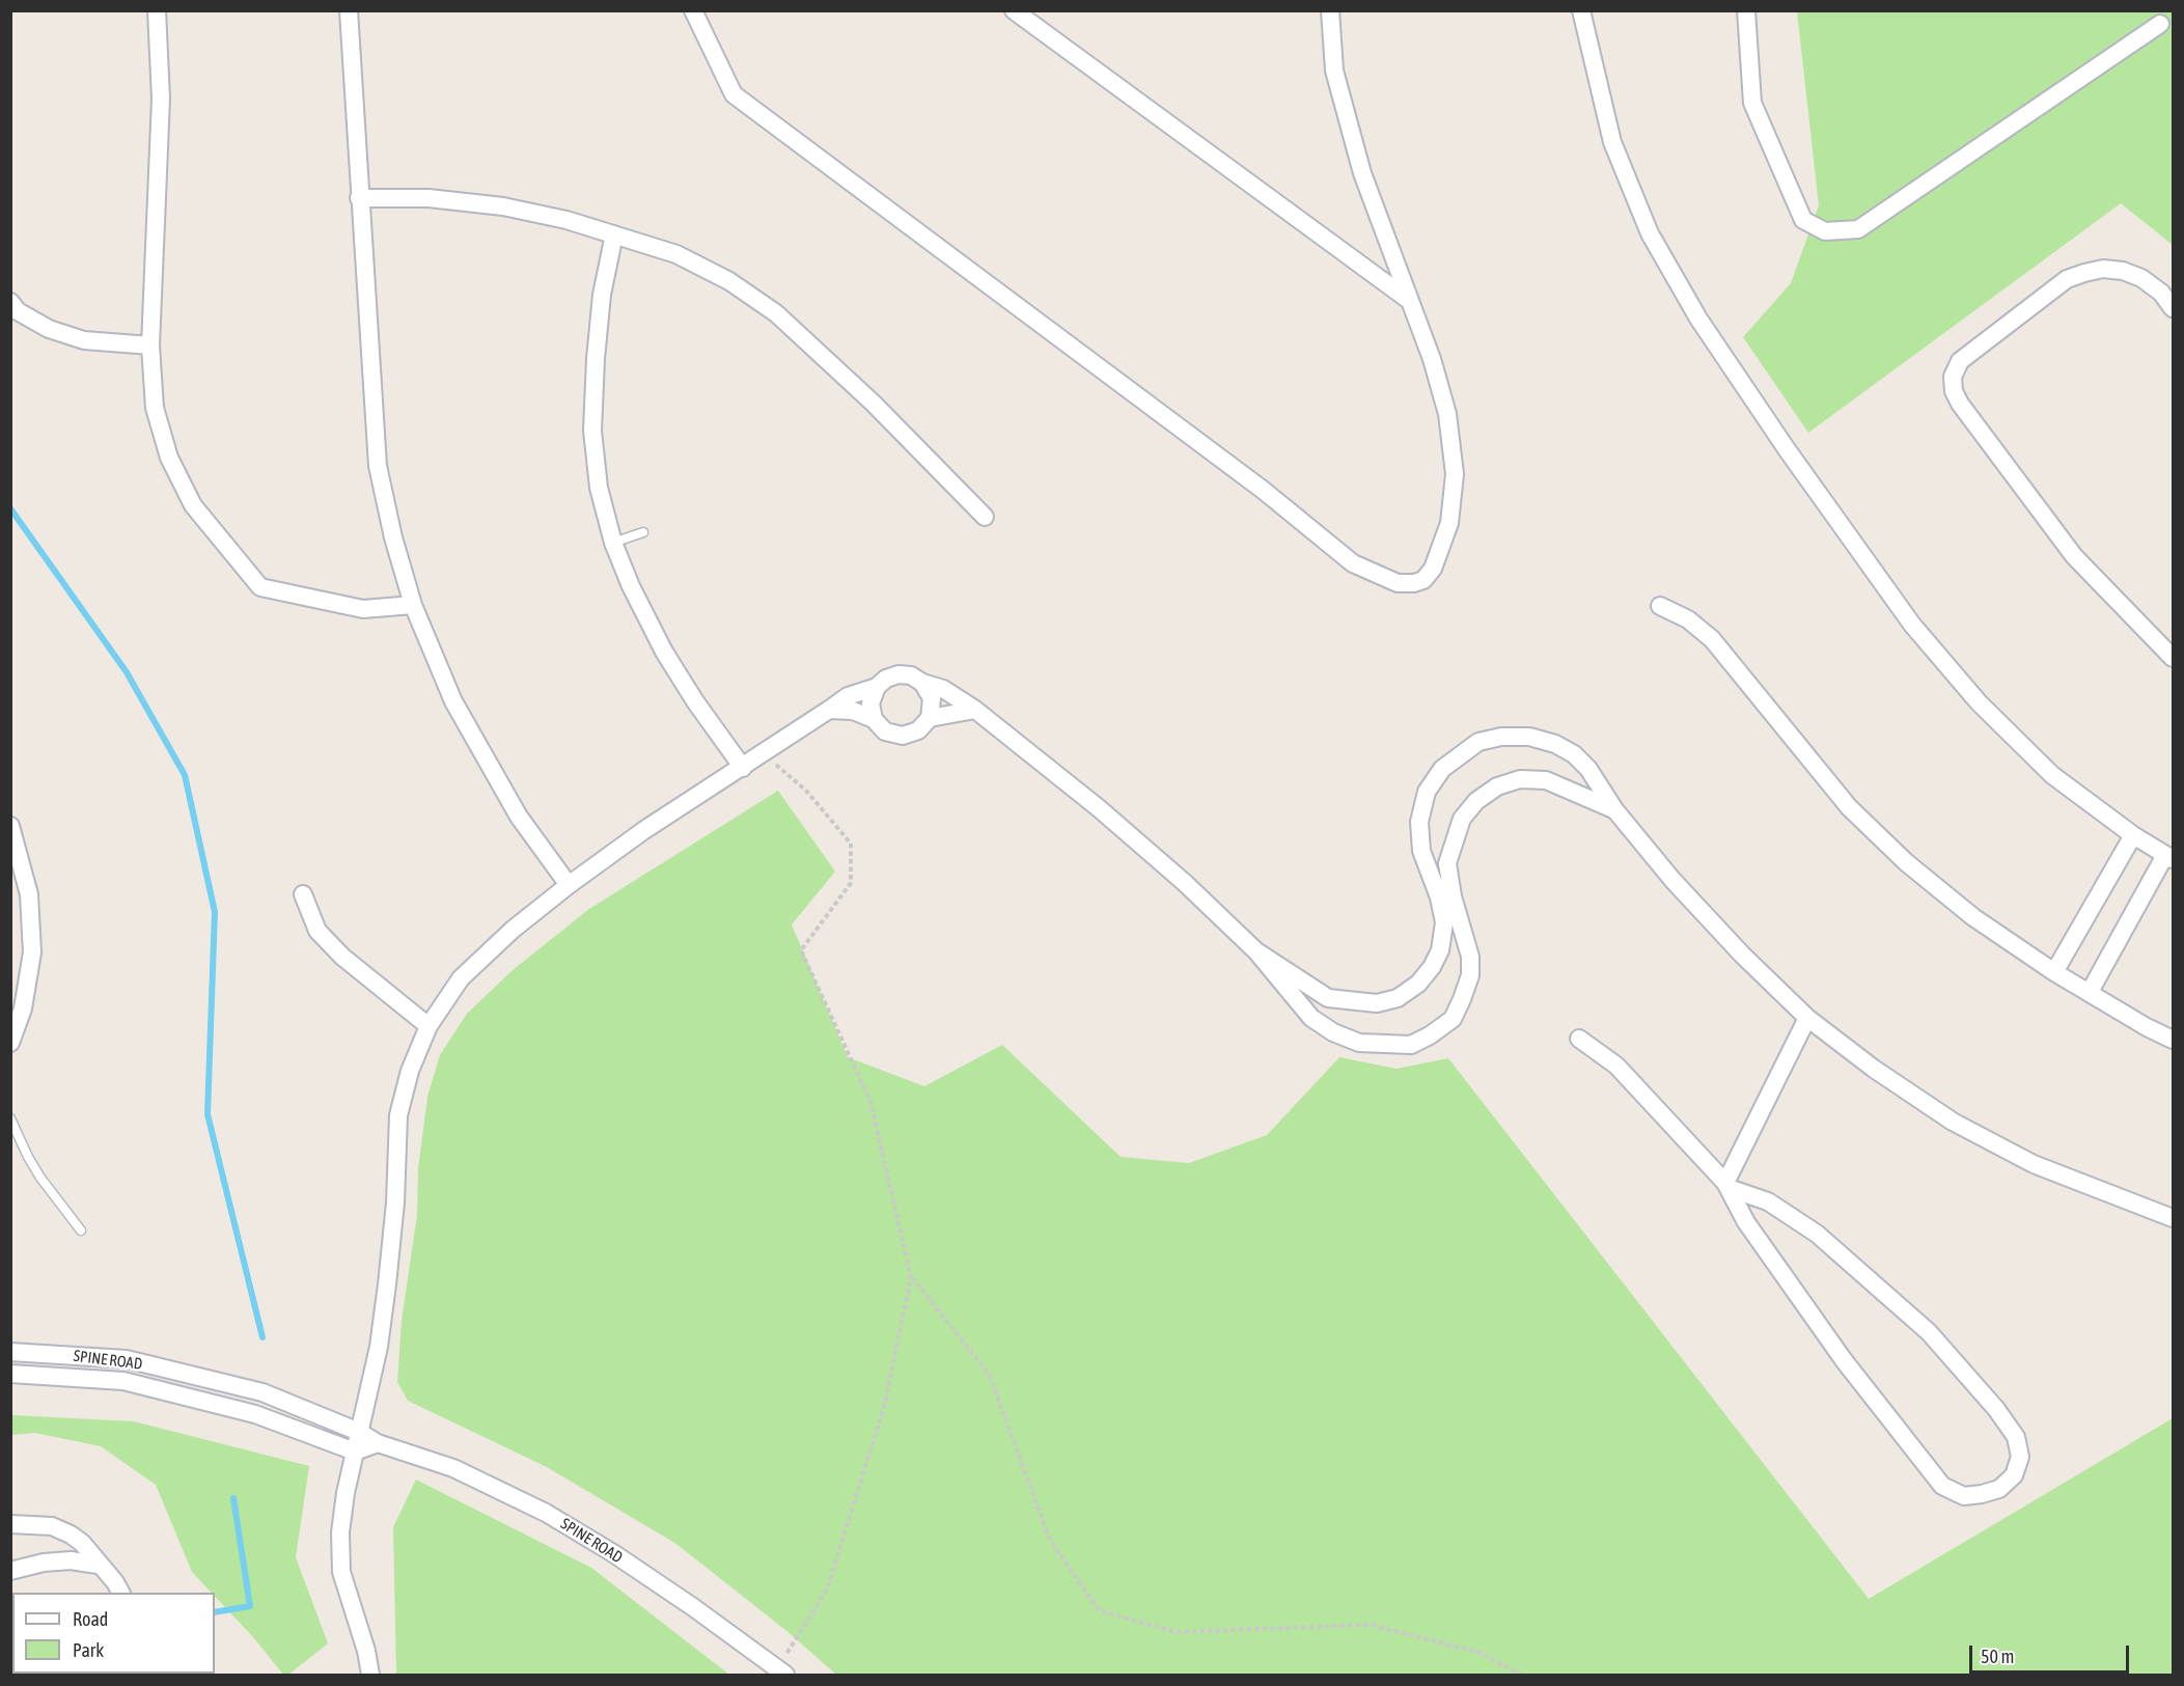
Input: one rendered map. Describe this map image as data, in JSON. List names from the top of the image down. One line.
{"streets":{"street":["SPINE ROAD"]},"legend":["Road","Park"],"scale_bar":"50 m"}
